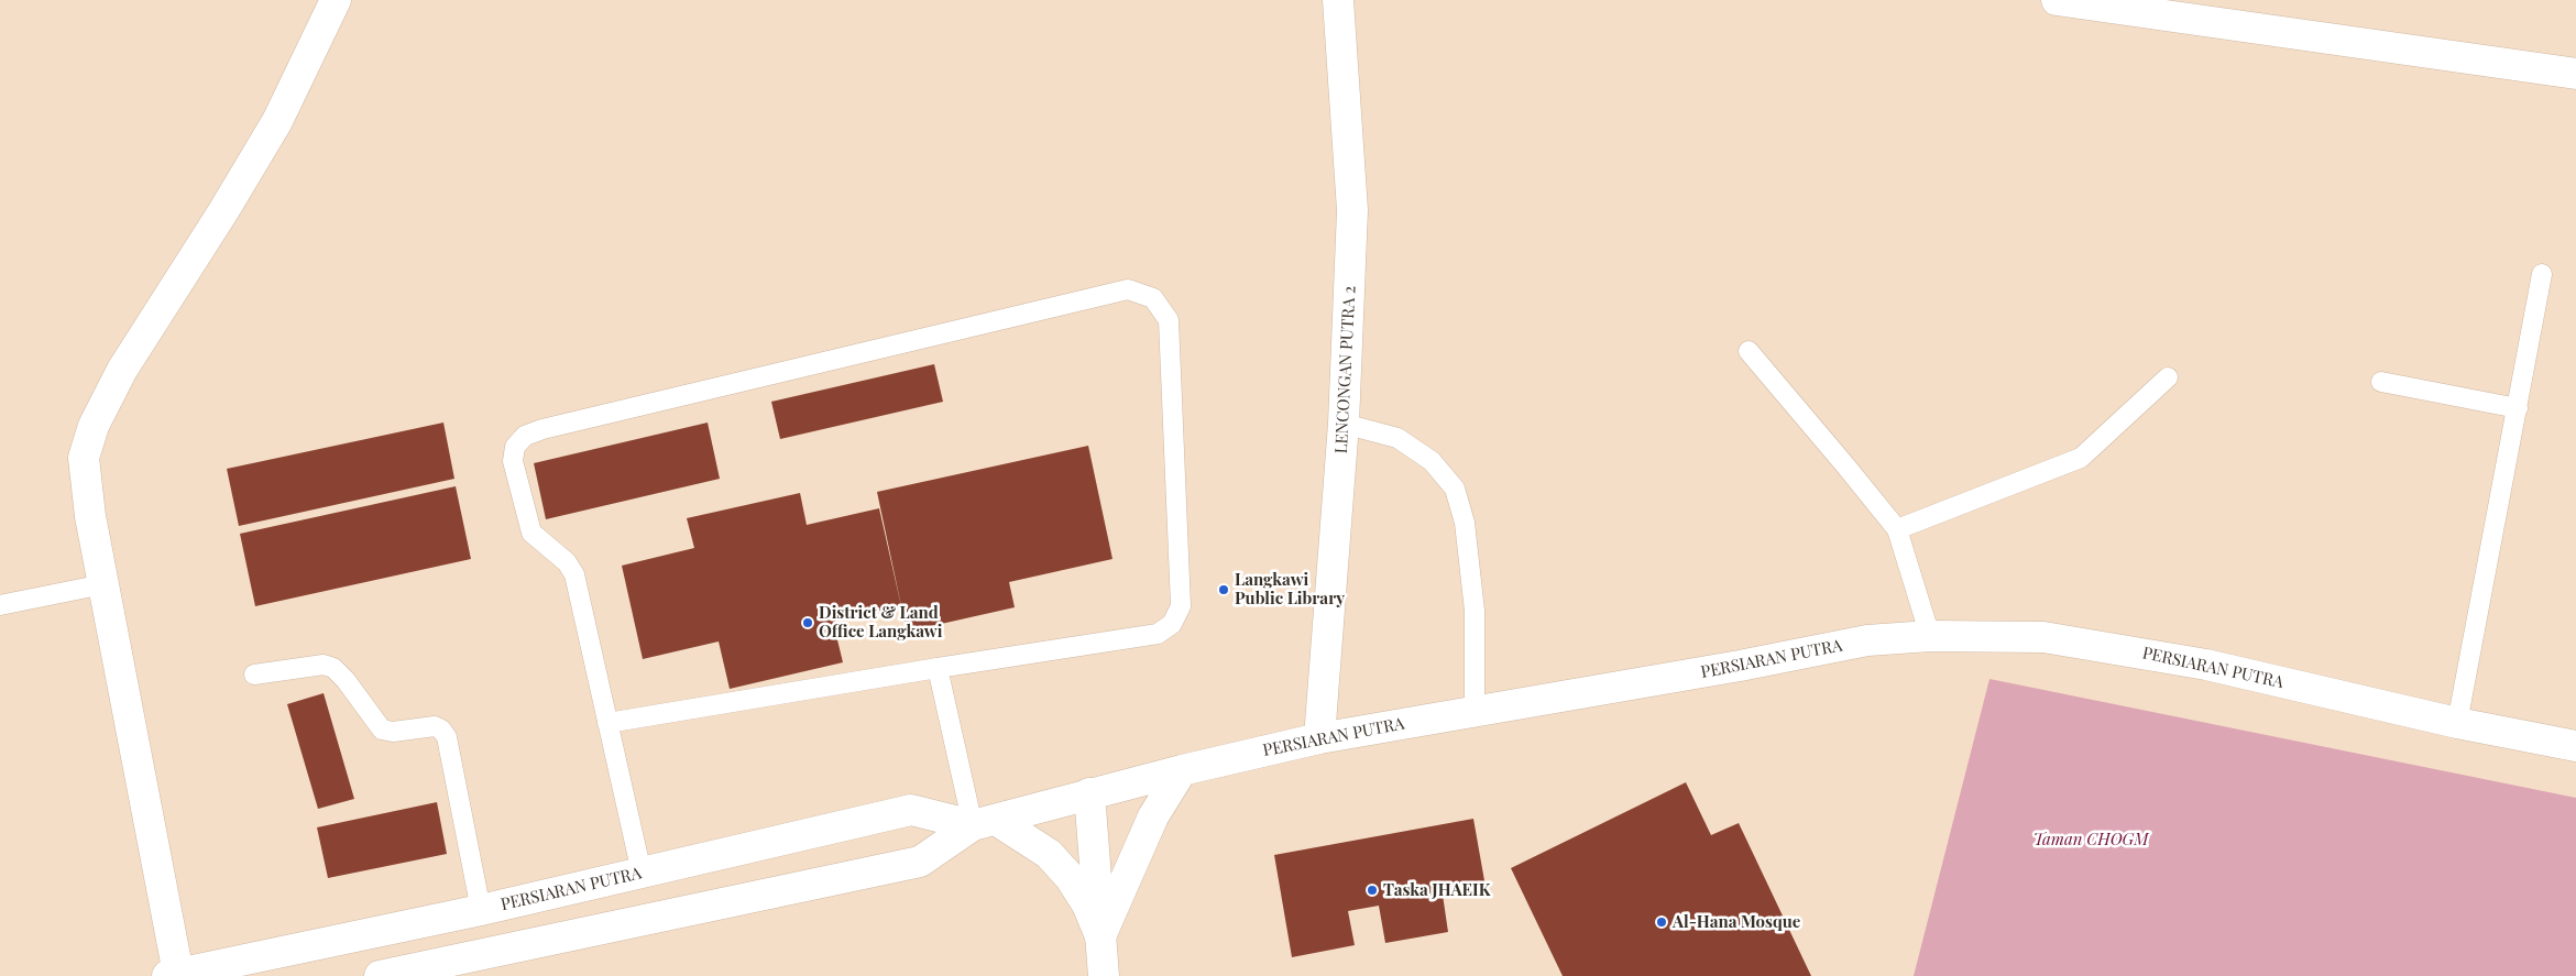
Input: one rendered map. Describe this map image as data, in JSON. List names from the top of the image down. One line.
{"streets":{"main road":["LENCONGAN PUTRA 2","PERSIARAN PUTRA"]},"crossings":[["LENCONGAN PUTRA 2","PERSIARAN PUTRA"]],"parks":["Taman CHOGM"],"places":["Langkawi Public Library","District & Land Office Langkawi","Taska JHAEIK","Al-Hana Mosque"]}
